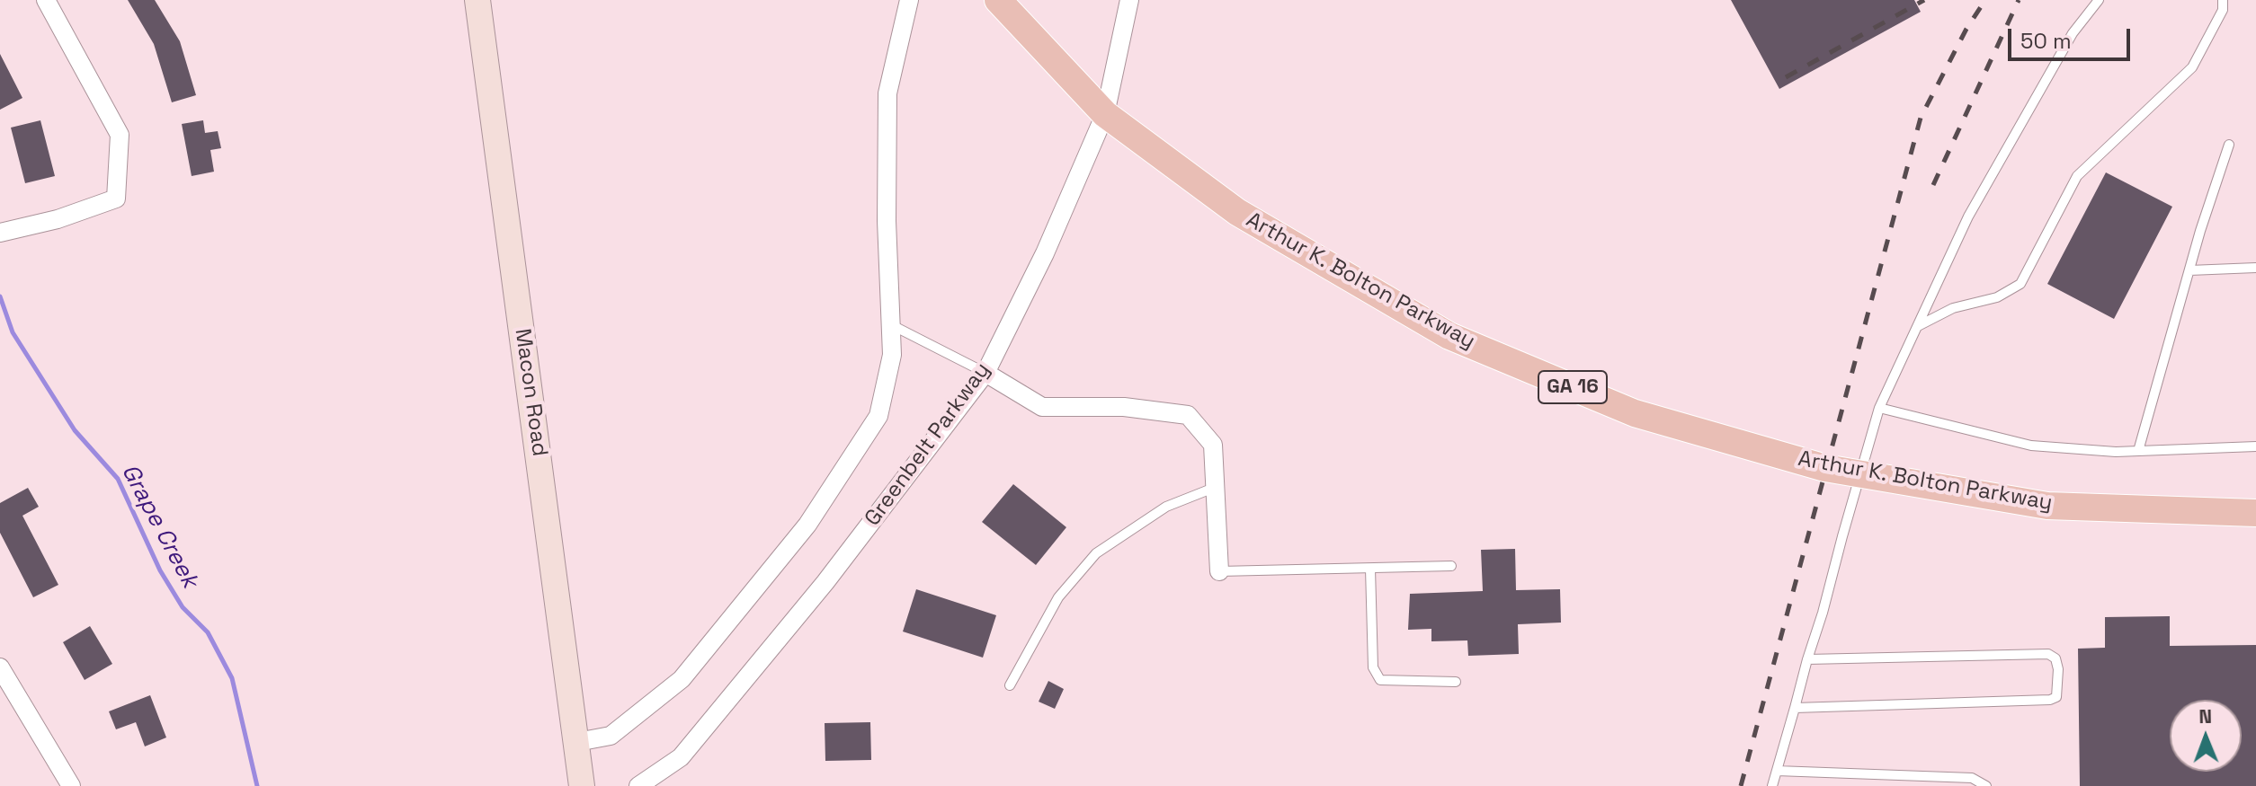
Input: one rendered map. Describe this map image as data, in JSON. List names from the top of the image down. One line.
{"streets":{"main road":["Arthur K. Bolton Parkway","GA 16","Macon Road"],"street":["Greenbelt Parkway"]},"crossings":[["Arthur K. Bolton Parkway","Greenbelt Parkway"]],"water":["Grape Creek"],"scale_bar":"50 m","north":"top"}
